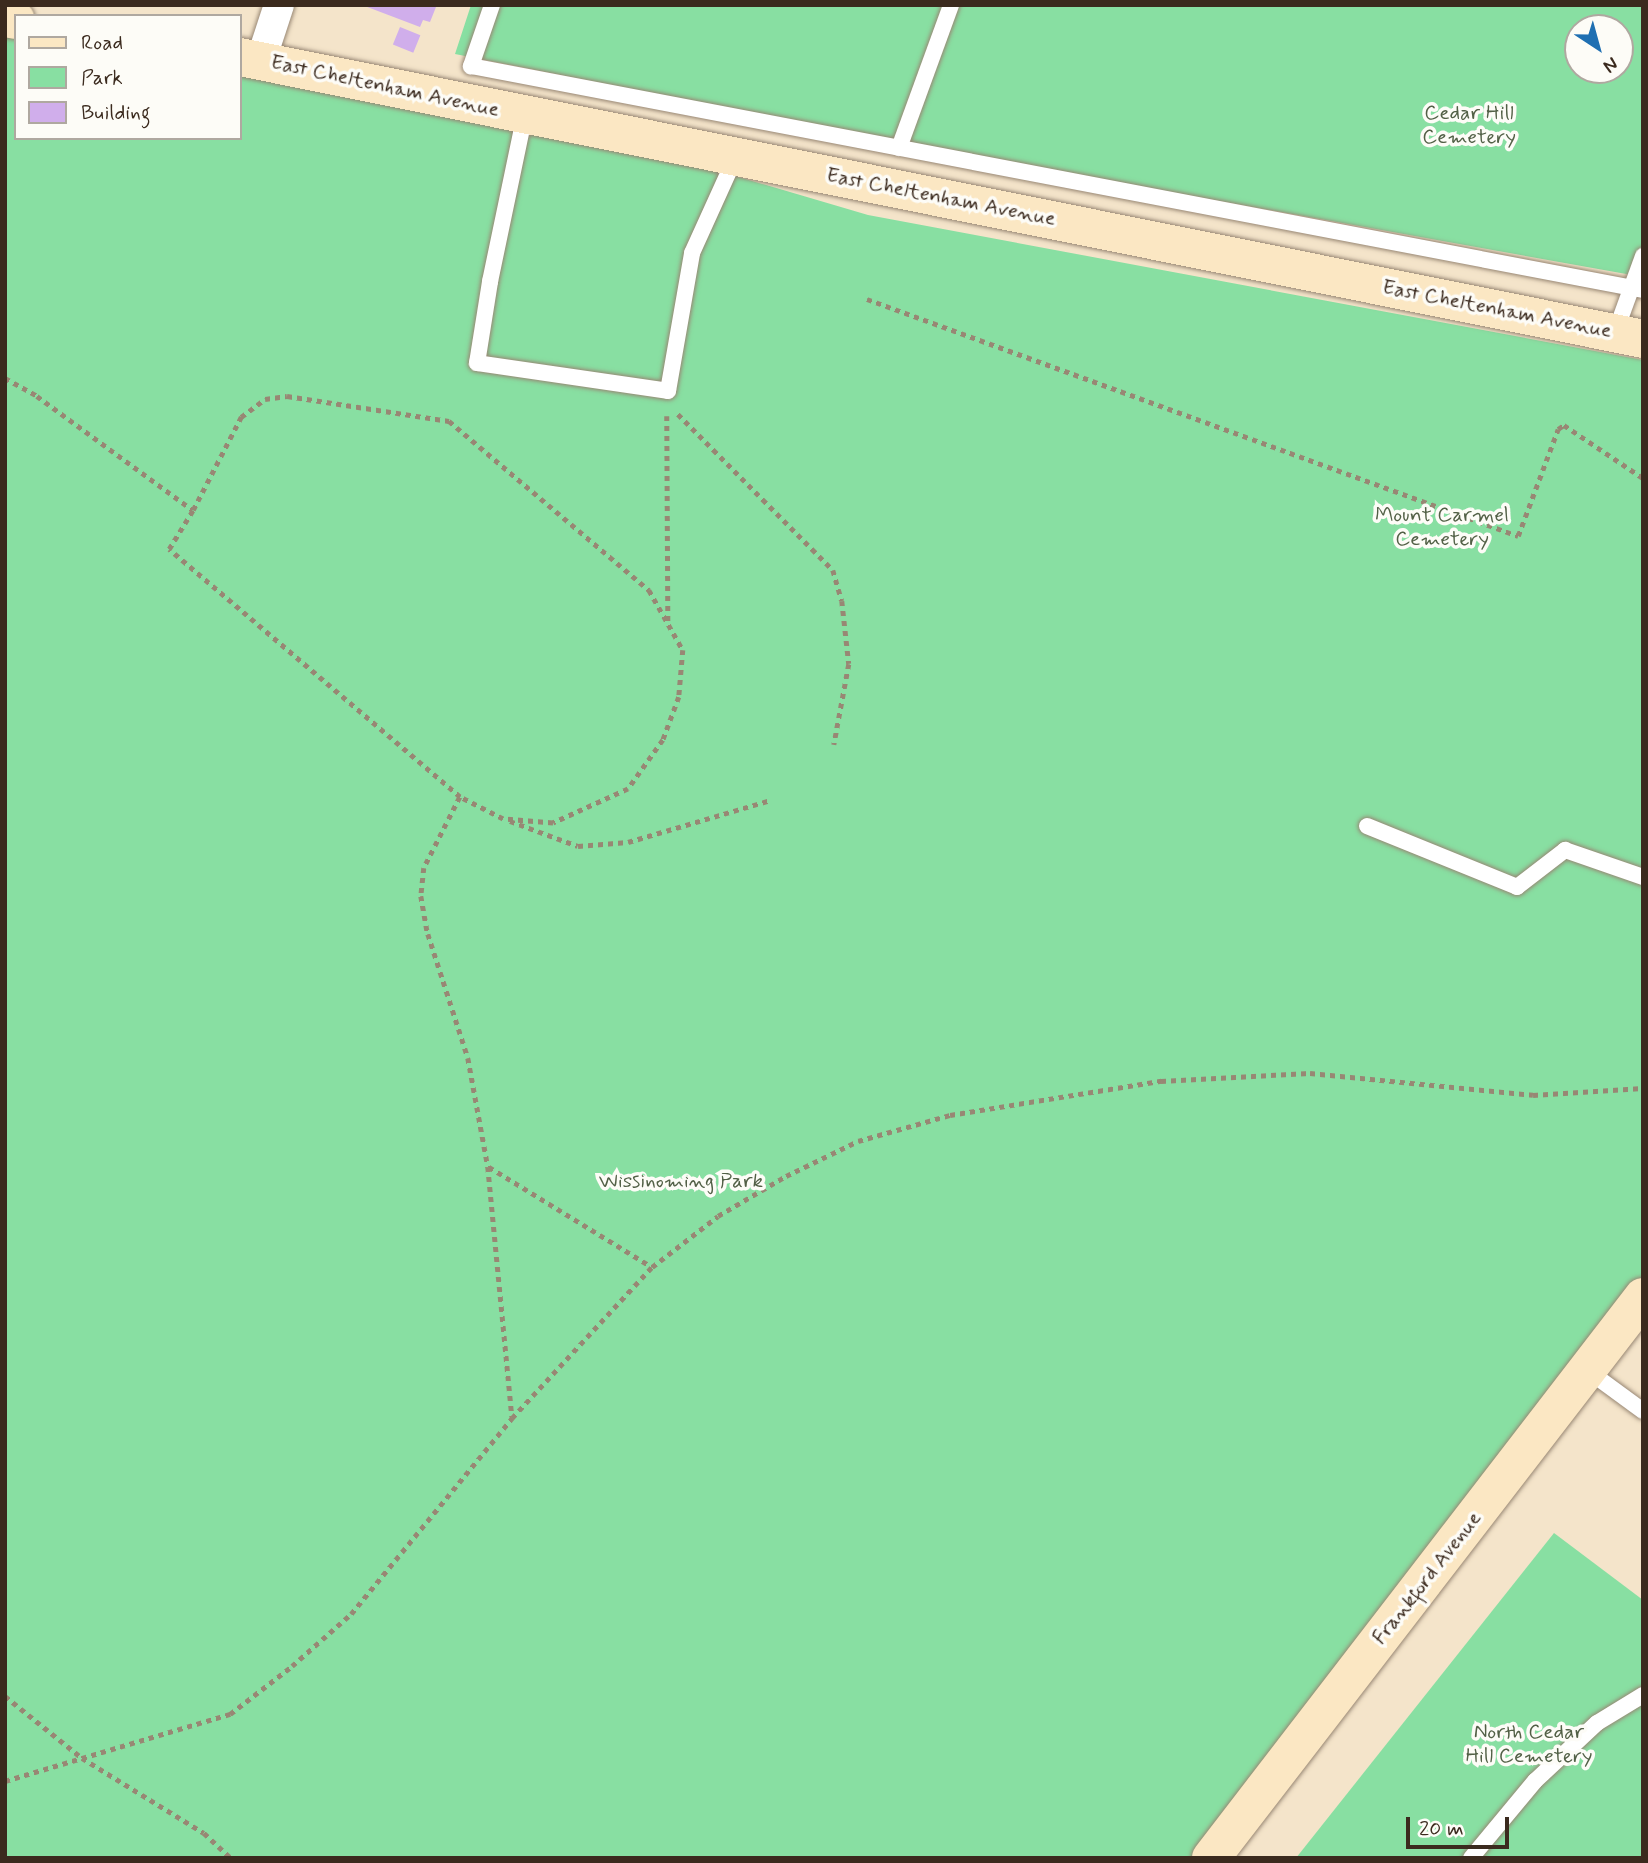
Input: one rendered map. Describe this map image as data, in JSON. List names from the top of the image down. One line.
{"streets":{"street":["East Cheltenham Avenue","Frankford Avenue"]},"parks":["Cedar Hill Cemetery","Mount Carmel Cemetery","Wissinoming Park","North Cedar Hill Cemetery"],"legend":["Road","Park","Building"],"scale_bar":"20 m","north":"bottom right"}
